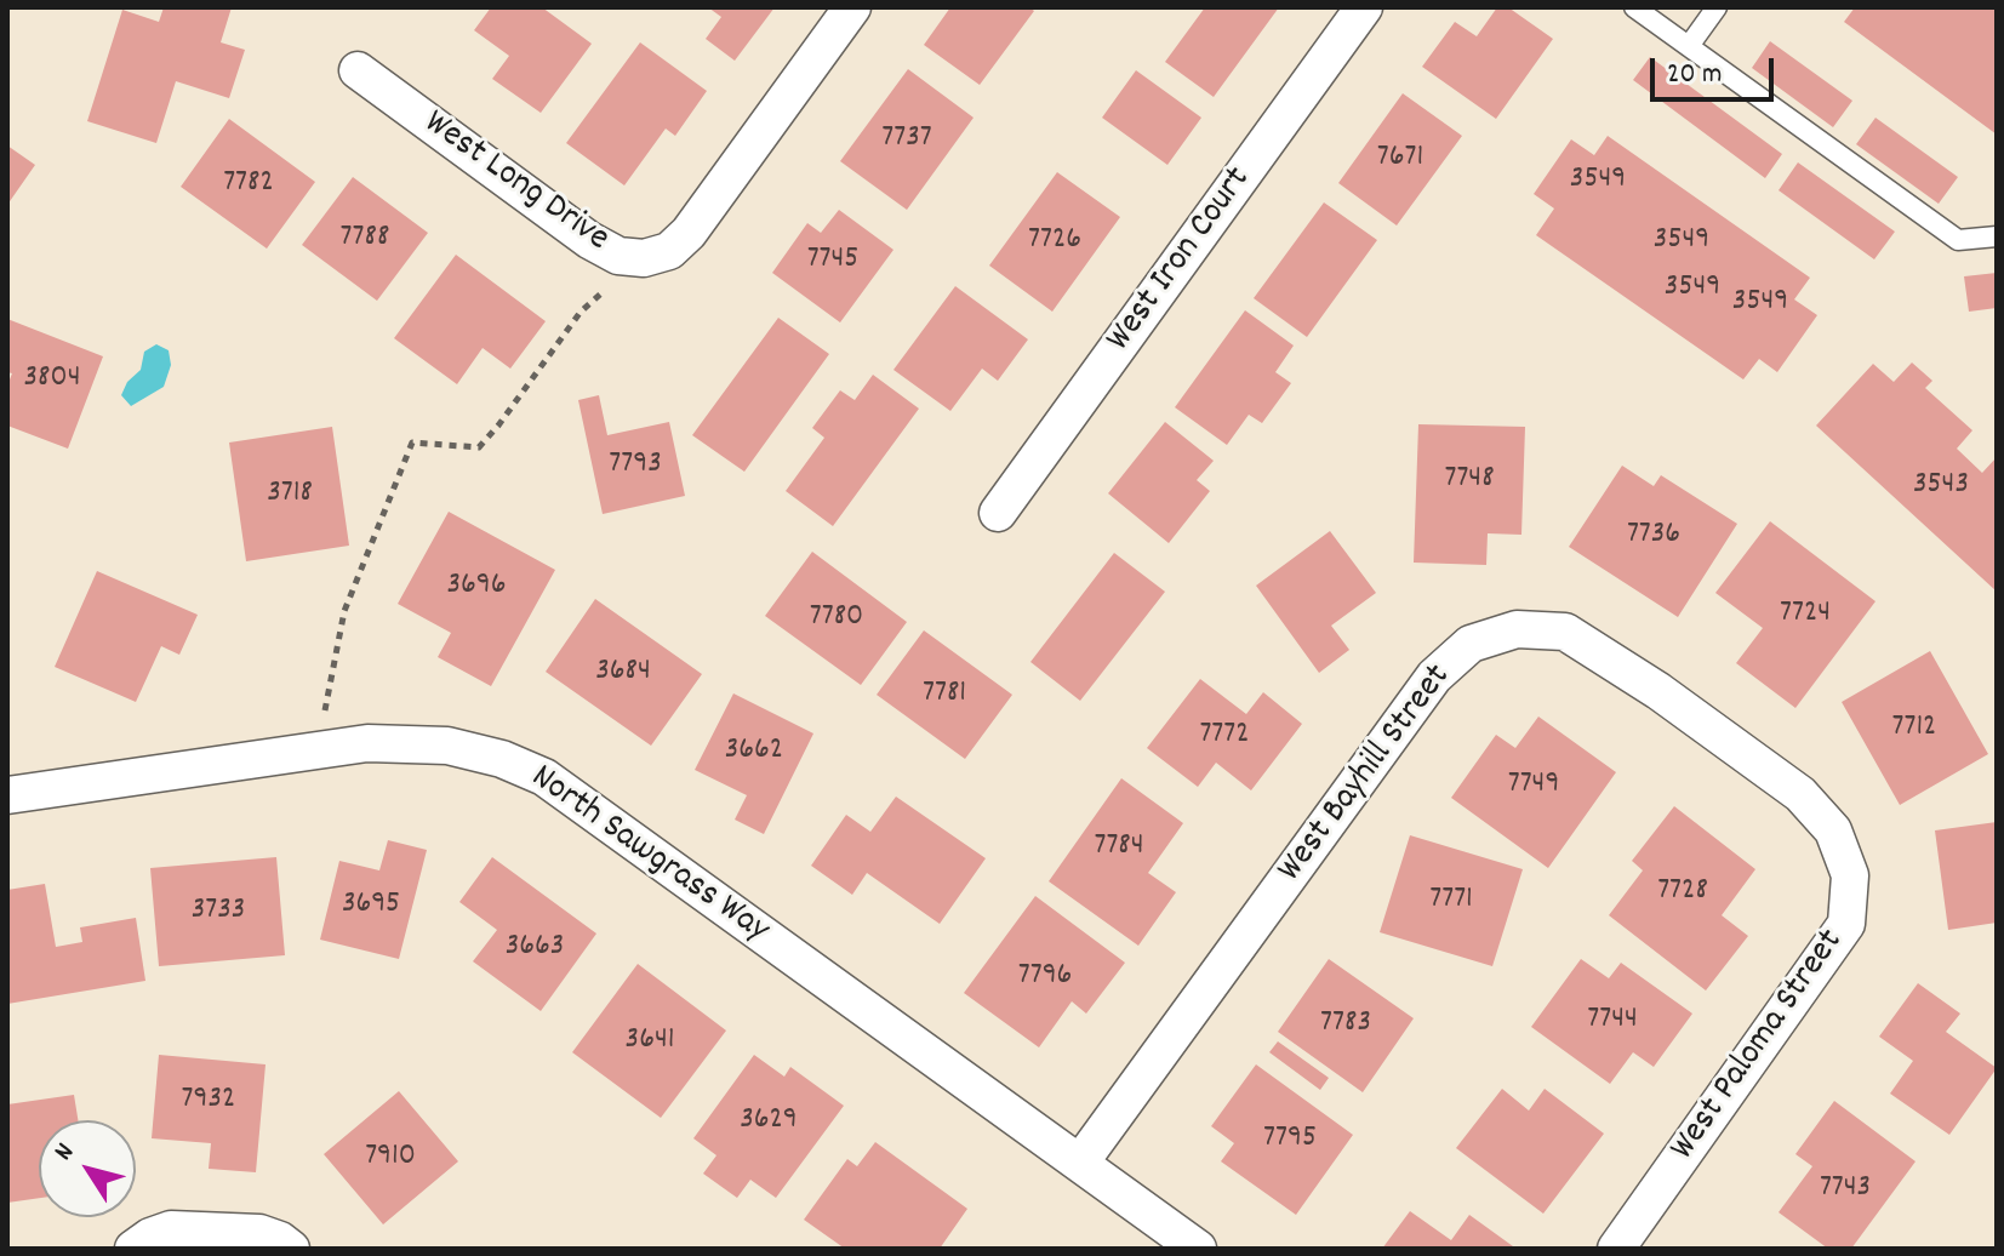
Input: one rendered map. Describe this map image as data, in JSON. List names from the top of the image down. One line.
{"streets":{"street":["West Long Drive","West Iron Court","West Bayhill Street","North Sawgrass Way","West Paloma Street"]},"crossings":[["West Bayhill Street","North Sawgrass Way"],["West Bayhill Street","West Paloma Street"]],"house_numbers":["7737","7671","3549","7782","7788","7726","3549","7745","3549","3549","3804","7793","7748","3543","3718","7736","3696","7724","7780","3684","7781","7712","7772","3662","7749","7784","7728","7771","3695","3733","3663","7796","7744","7783","3641","7932","3629","7795","7910","7743"],"scale_bar":"20 m","north":"top left"}
